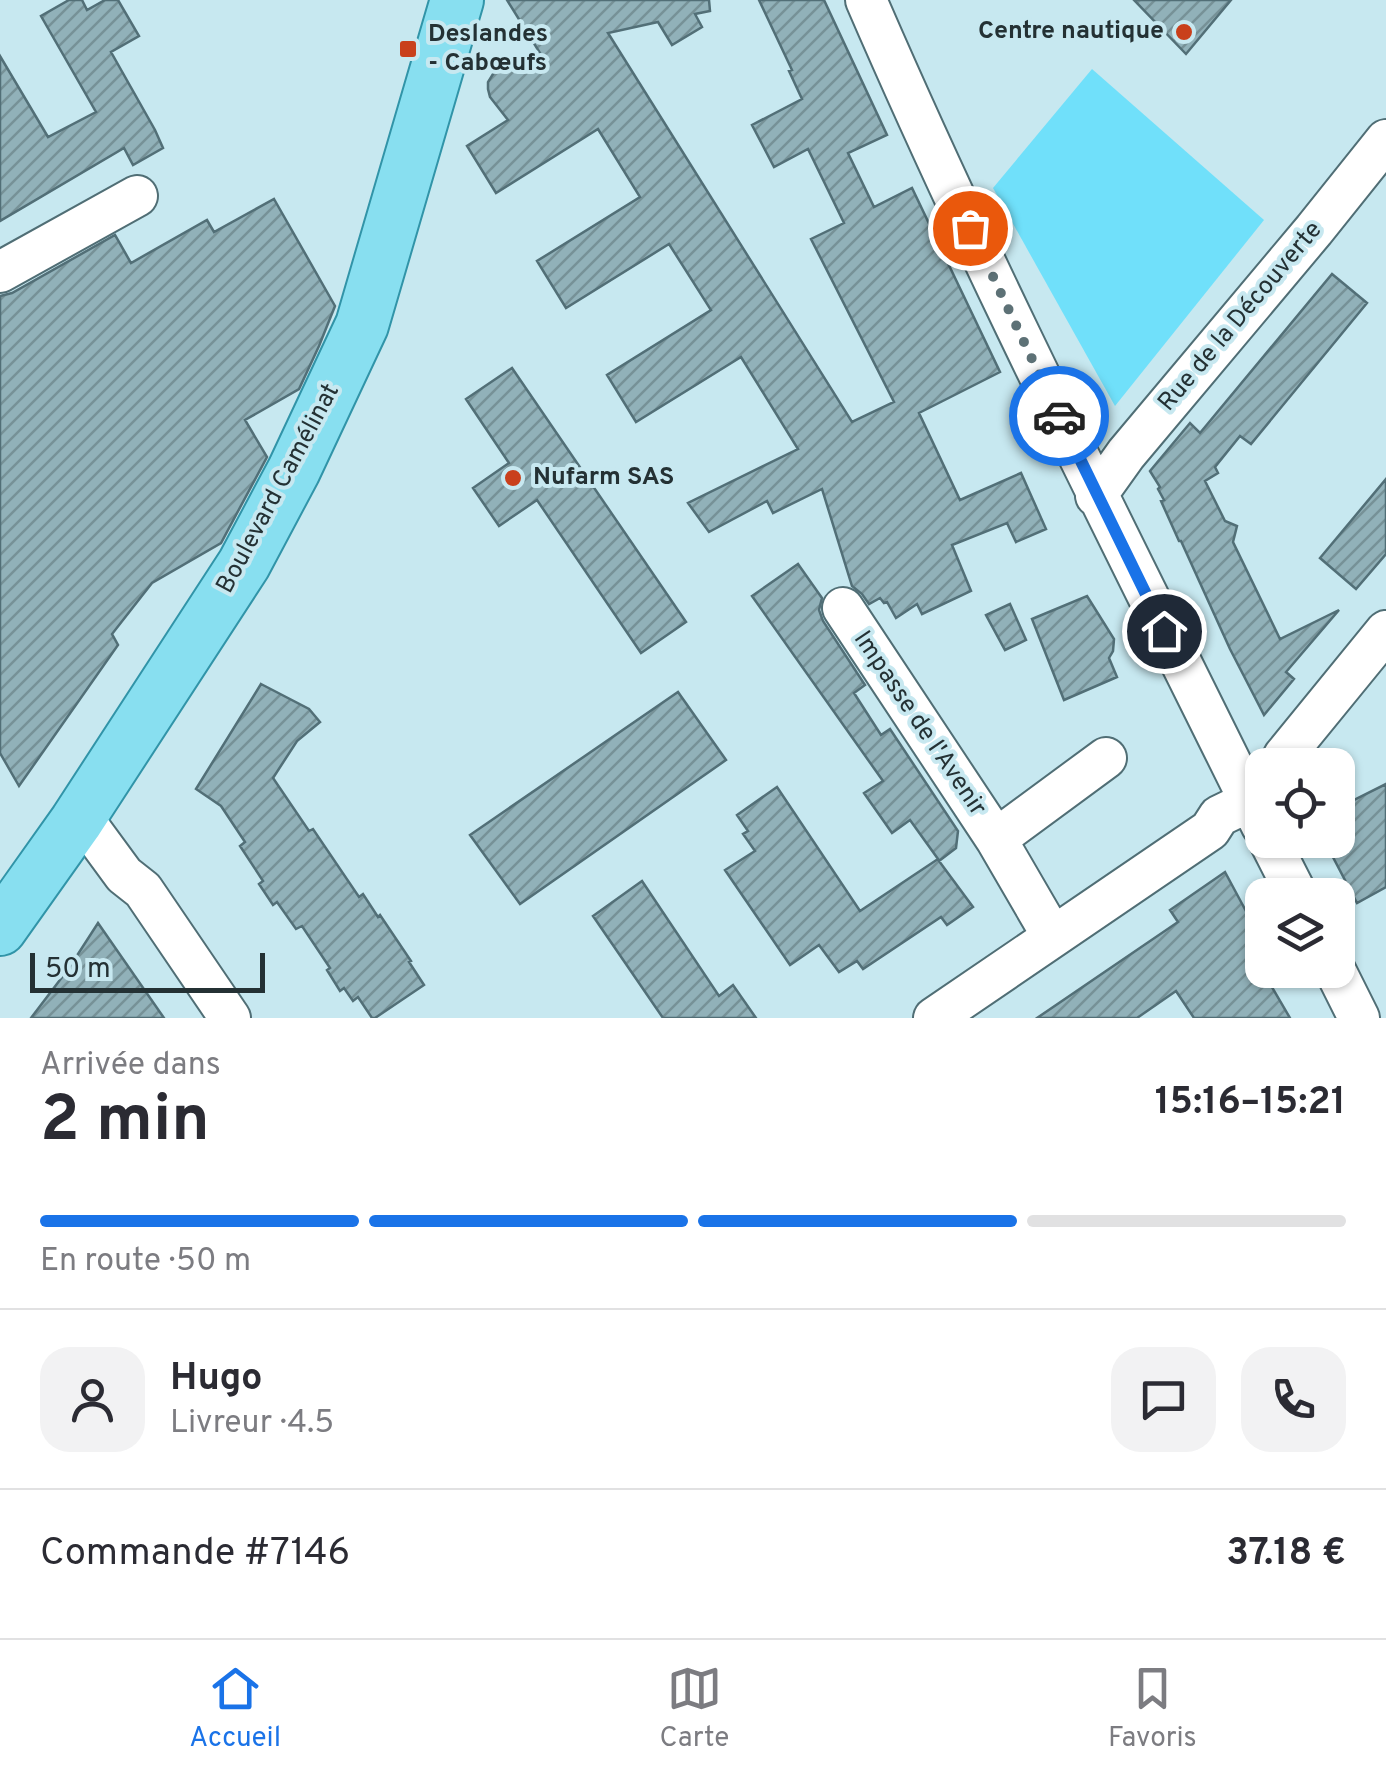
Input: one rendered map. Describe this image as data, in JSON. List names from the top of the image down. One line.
{"streets":{"main road":["Boulevard Camélinat"],"street":["Rue de la Découverte","Impasse de l'Avenir"]},"places":{"other":["Centre nautique","Nufarm SAS"],"transit":["Deslandes - Cabœufs"]},"scale_bar":"50 m","page":{"scale":"50 m","heading":["2 min","Arrivée dans","15:16–15:21"],"panel":["Hugo","Livreur · 4.5","Commande #7146","37.18 €"],"bar":"En route · 50 m","tabs":["Accueil","Carte","Favoris"]}}
